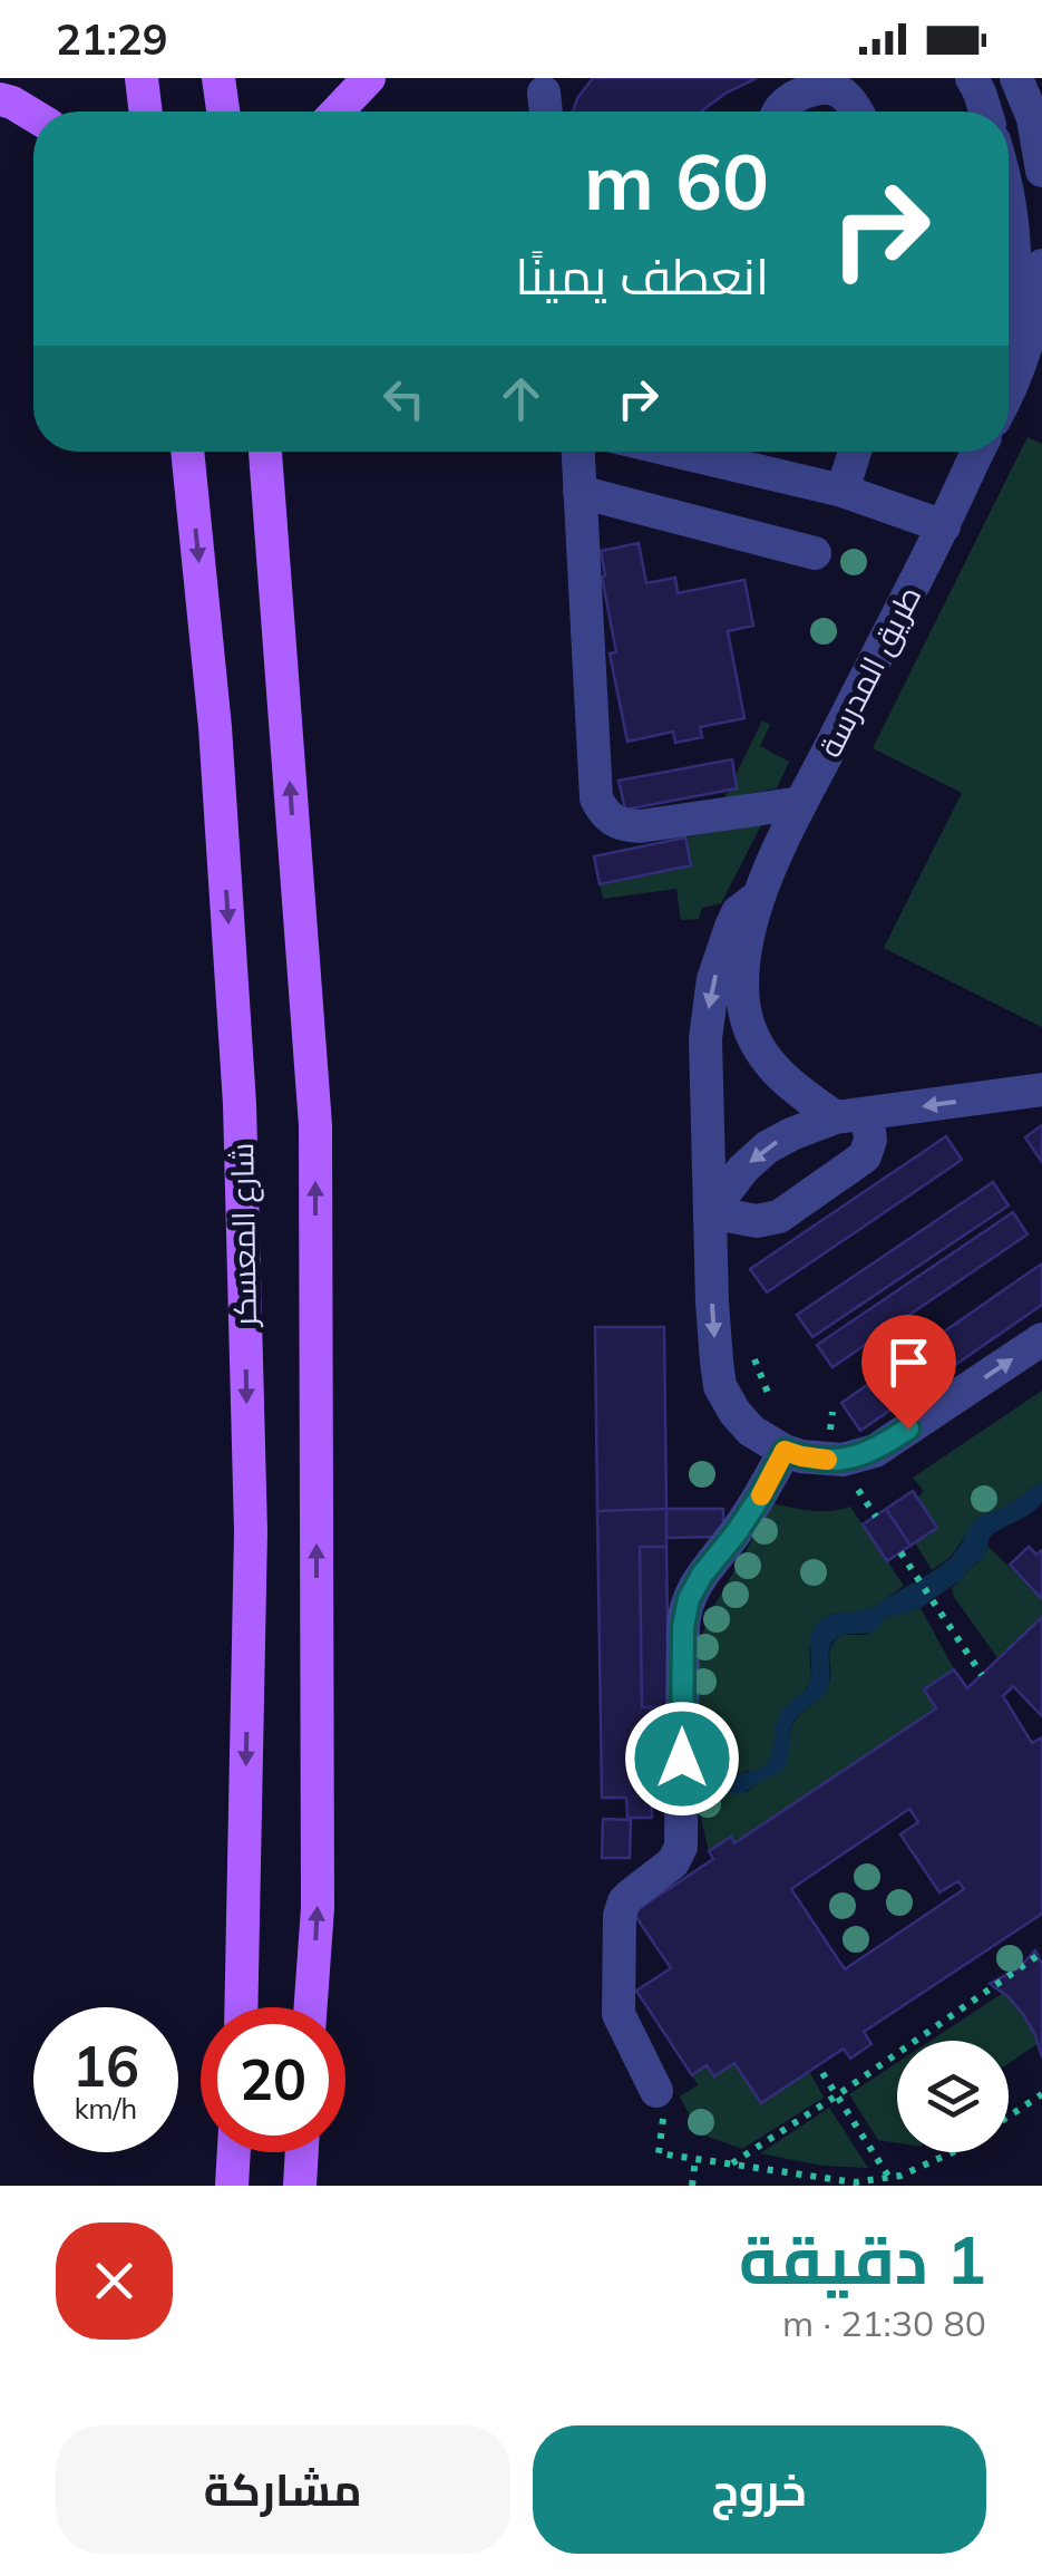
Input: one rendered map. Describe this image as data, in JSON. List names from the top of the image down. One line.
{"streets":{"main road":["شارع المعسكر"],"street":["طريق المدرسة"]},"page":{"status":"21:29","turn":["60 m","انعطف يمينًا"],"speed":"16 km/h","limit":"20","heading":["1 دقيقة","80 m · 21:30"],"buttons":["خروج","مشاركة"]}}
